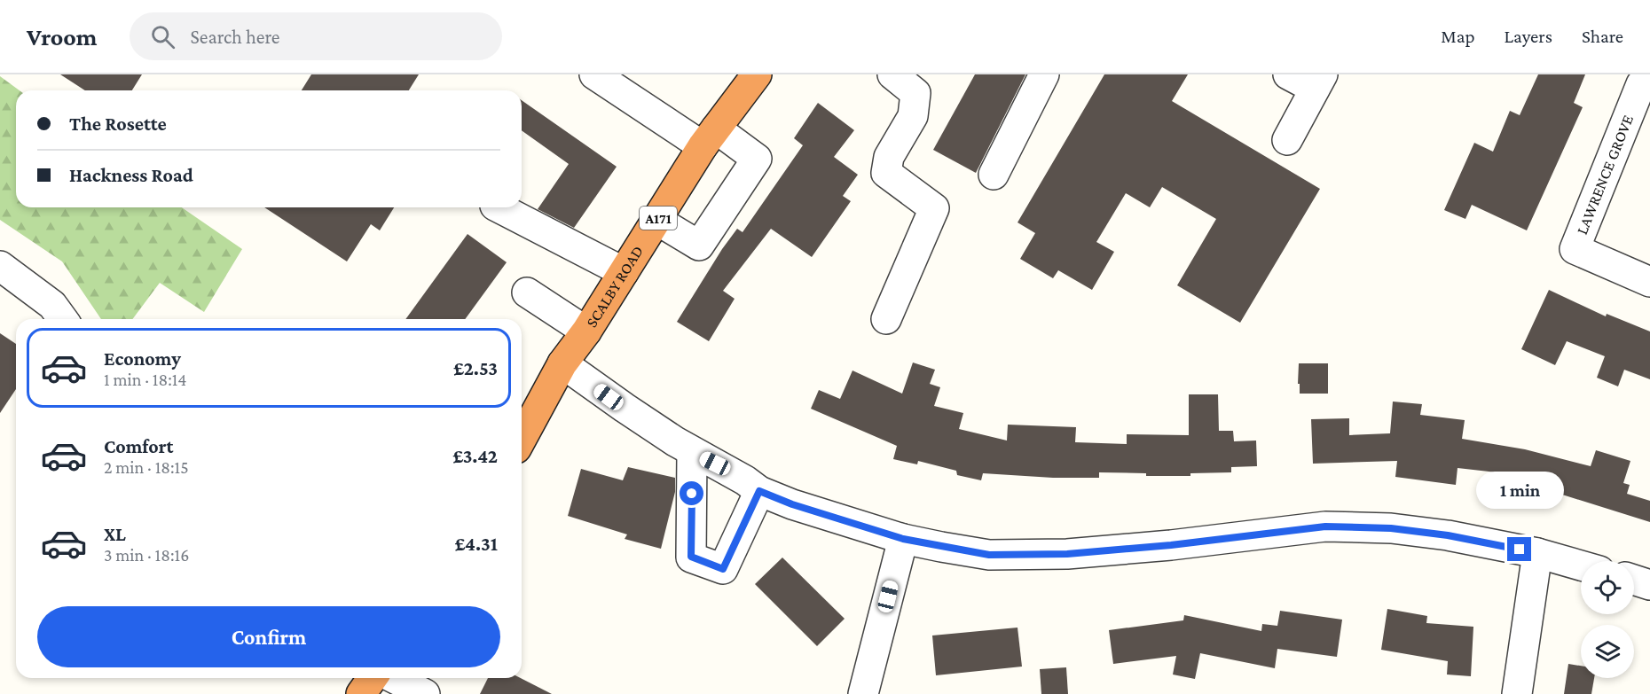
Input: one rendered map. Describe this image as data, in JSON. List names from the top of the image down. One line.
{"streets":{"highway":["A171","SCALBY ROAD"],"street":["LAWRENCE GROVE"]},"page":{"header":"Vroom","search":"Search here","nav":["Map","Layers","Share"],"banner":["The Rosette","Hackness Road"],"list":[{"name":"Economy","note":"1 min · 18:14","value":"£2.53"},{"name":"Comfort","note":"2 min · 18:15","value":"£3.42"},{"name":"XL","note":"3 min · 18:16","value":"£4.31"}],"bubble":"1 min","buttons":"Confirm"}}
